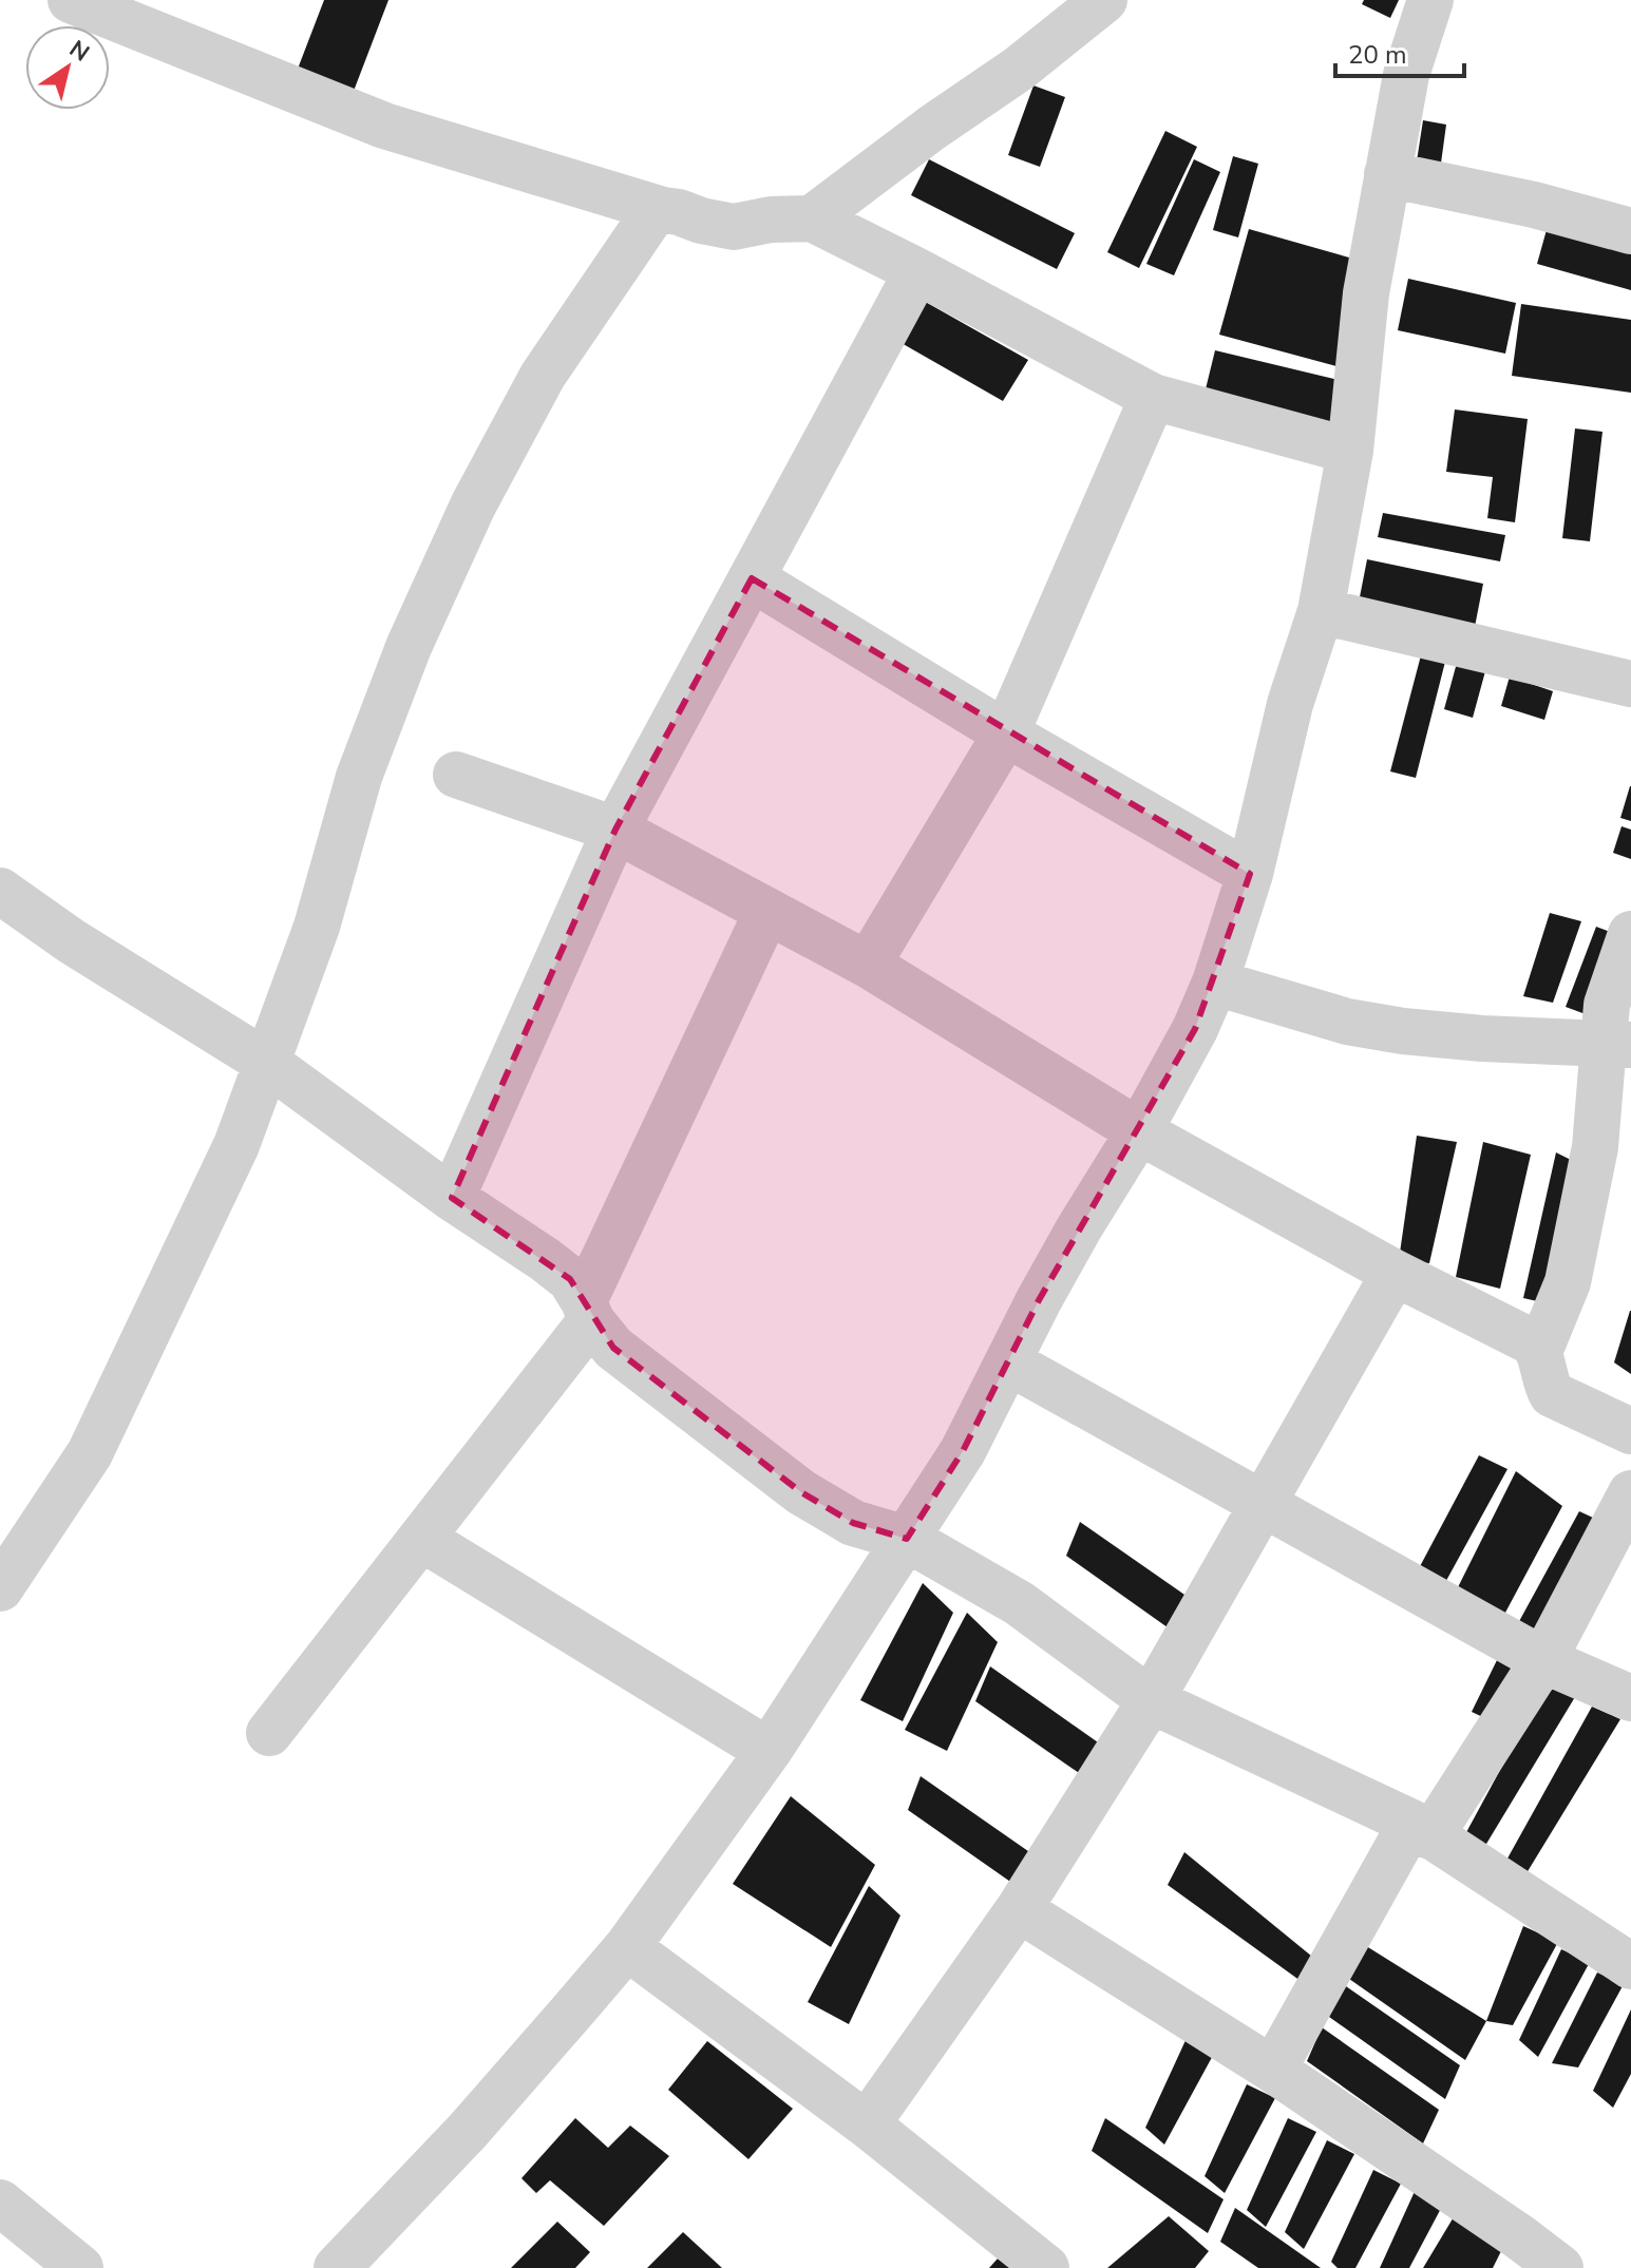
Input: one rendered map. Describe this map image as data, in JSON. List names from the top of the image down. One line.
{"scale_bar":"20 m","north":"top right"}
